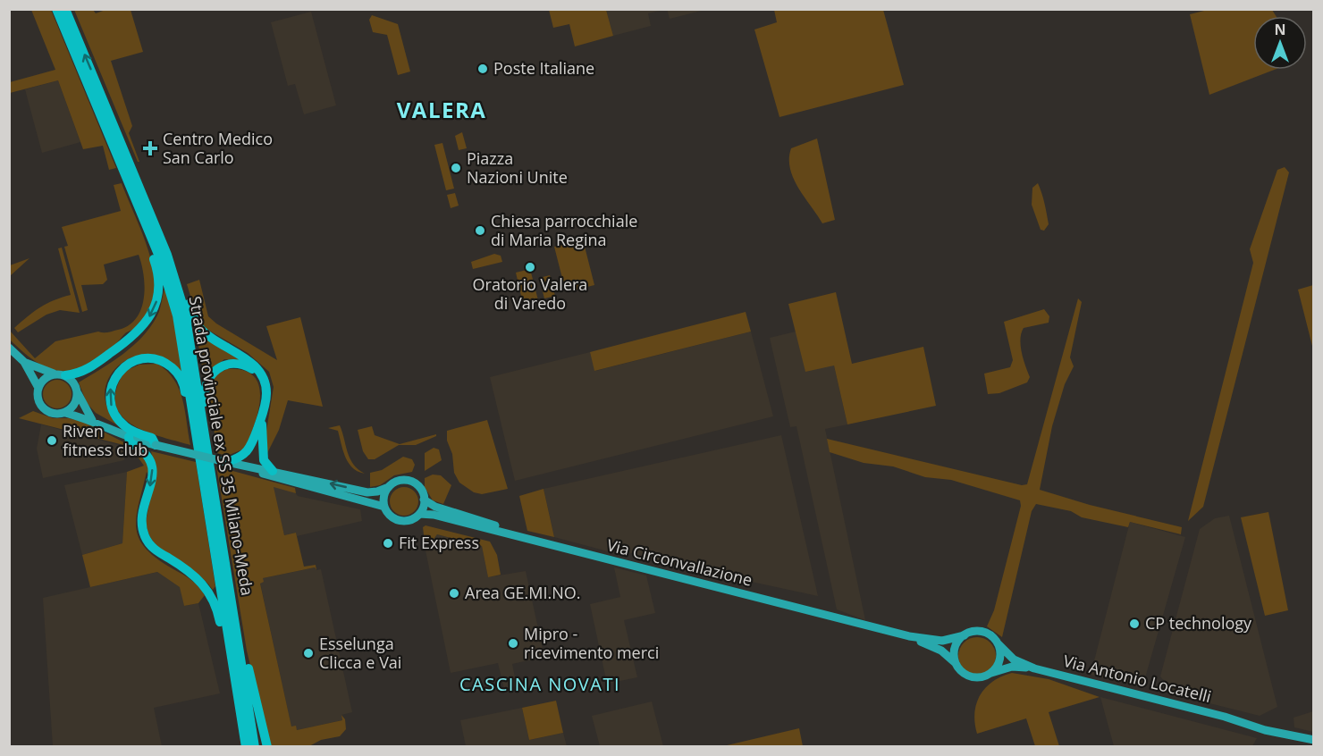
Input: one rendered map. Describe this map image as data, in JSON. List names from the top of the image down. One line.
{"streets":{"highway":["Strada provinciale ex SS 35 Milano-Meda"],"main road":["Via Circonvallazione","Via Antonio Locatelli"]},"districts":["VALERA","CASCINA NOVATI"],"places":{"other":["Poste Italiane","Piazza Nazioni Unite","Chiesa parrocchiale di Maria Regina","Oratorio Valera di Varedo","Riven fitness club","Fit Express","Area GE.MI.NO.","CP technology","Mipro - ricevimento merci","Esselunga Clicca e Vai"],"health":["Centro Medico San Carlo"]},"north":"top"}
